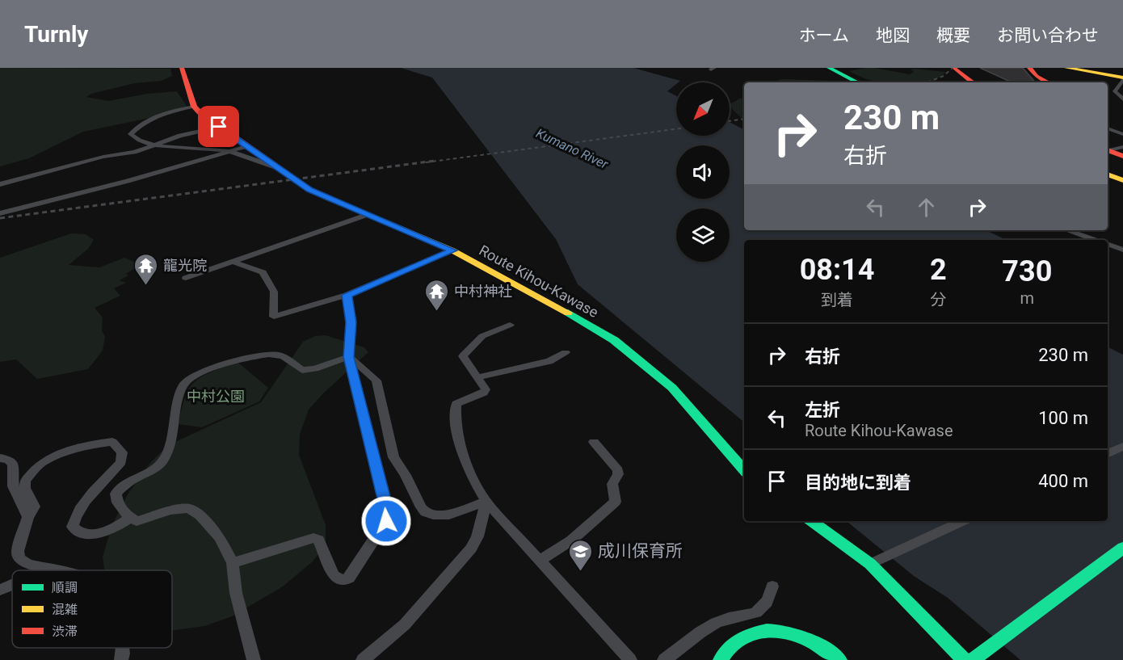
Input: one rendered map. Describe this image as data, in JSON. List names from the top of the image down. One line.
{"streets":{"main road":["Route Kihou-Kawase"]},"water":["Kumano River"],"parks":["中村公園"],"places":{"temple":["龍光院","中村神社"],"school or university":["成川保育所"]},"legend":["順調","混雑","渋滞"],"north":"bottom left","page":{"header":"Turnly","nav":["ホーム","地図","概要","お問い合わせ"],"turn":["230 m","右折"],"eta":["08:14","到着","2","分","730","m"],"list":[{"name":"右折","value":"230 m"},{"name":"左折","note":"Route Kihou-Kawase","value":"100 m"},{"name":"目的地に到着","value":"400 m"}]}}
